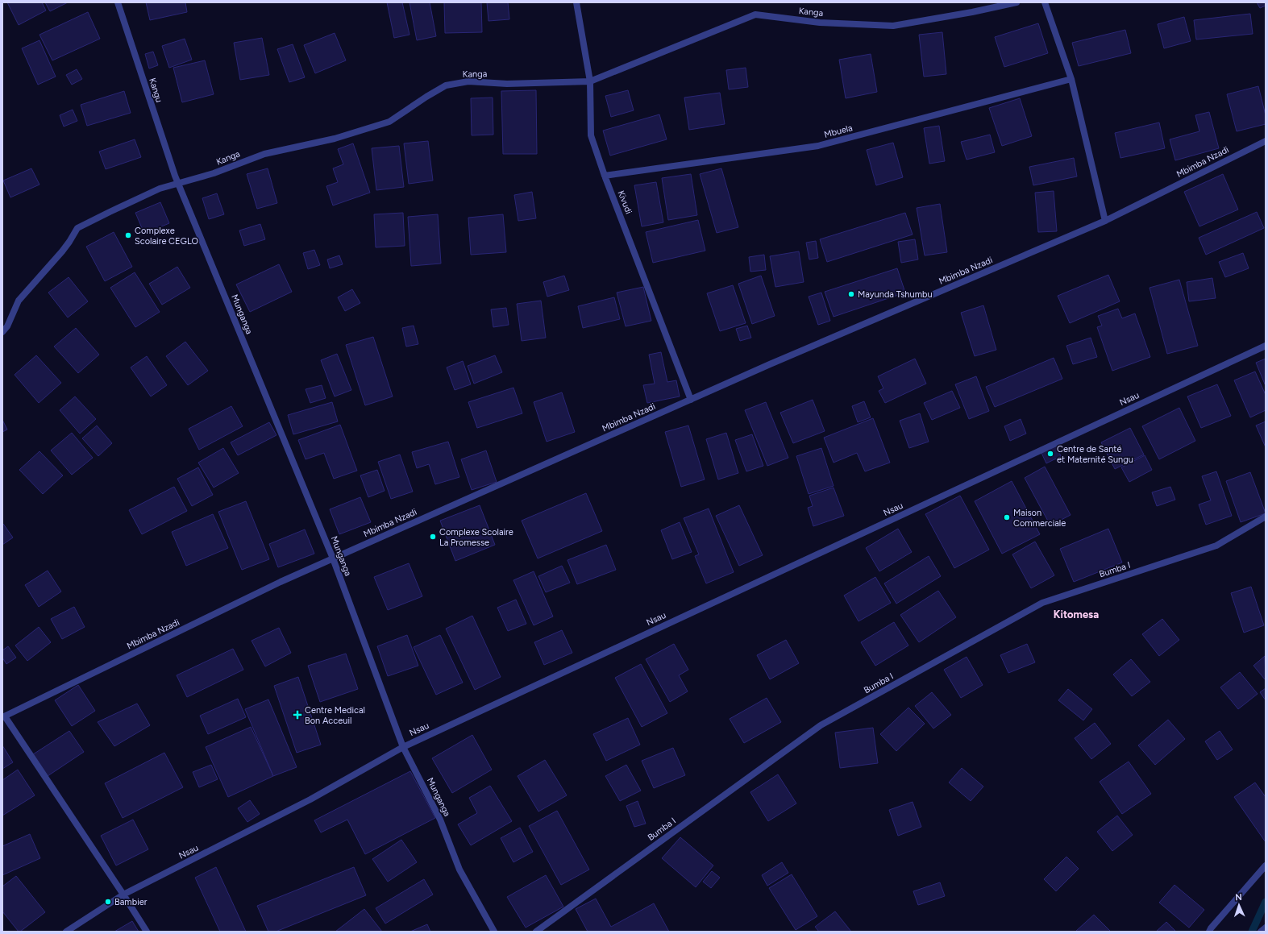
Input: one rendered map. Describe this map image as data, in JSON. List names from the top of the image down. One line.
{"streets":{"street":["Kanga","Kangu","Mbuela","Mbimba Nzadi","Kivudi","Munganga","Nsau","Bumba I"]},"crossings":[["Kanga","Kangu"],["Kanga","Kivudi"],["Kanga","Munganga"],["Kangu","Munganga"],["Mbuela","Kivudi"],["Mbimba Nzadi","Kivudi"],["Mbimba Nzadi","Munganga"],["Munganga","Nsau"]],"districts":["Kitomesa"],"places":{"other":["Complexe Scolaire CEGLO","Mayunda Tshumbu","Centre de Santé et Maternité Sungu","Maison Commerciale","Complexe Scolaire La Promesse","Bambier"],"health":["Centre Medical Bon Acceuil"]},"north":"top"}
